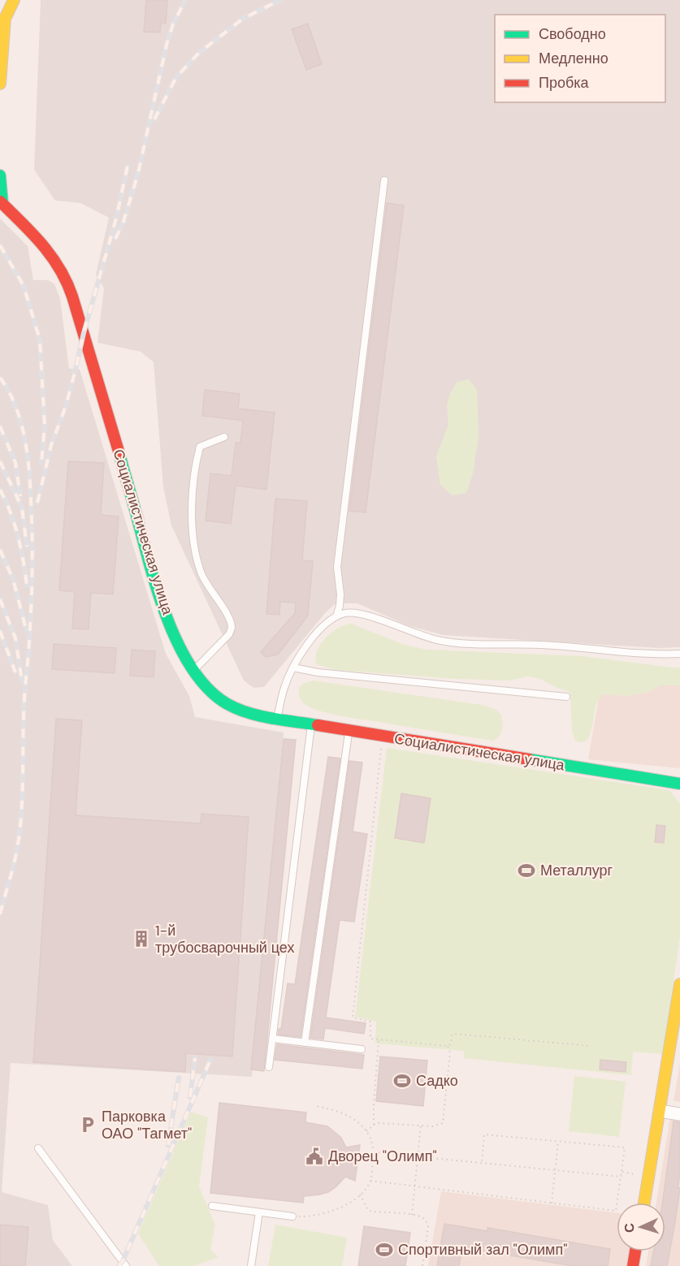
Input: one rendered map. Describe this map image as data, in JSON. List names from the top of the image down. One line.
{"streets":{"street":["Социалистическая улица"]},"places":{"sports":["Металлург","Садко","Спортивный зал \"Олимп\""],"building":["1-й трубосварочный цех"],"parking":["Парковка ОАО \"Тагмет\""],"public building":["Дворец \"Олимп\""]},"legend":["Свободно","Медленно","Пробка"],"north":"left"}
